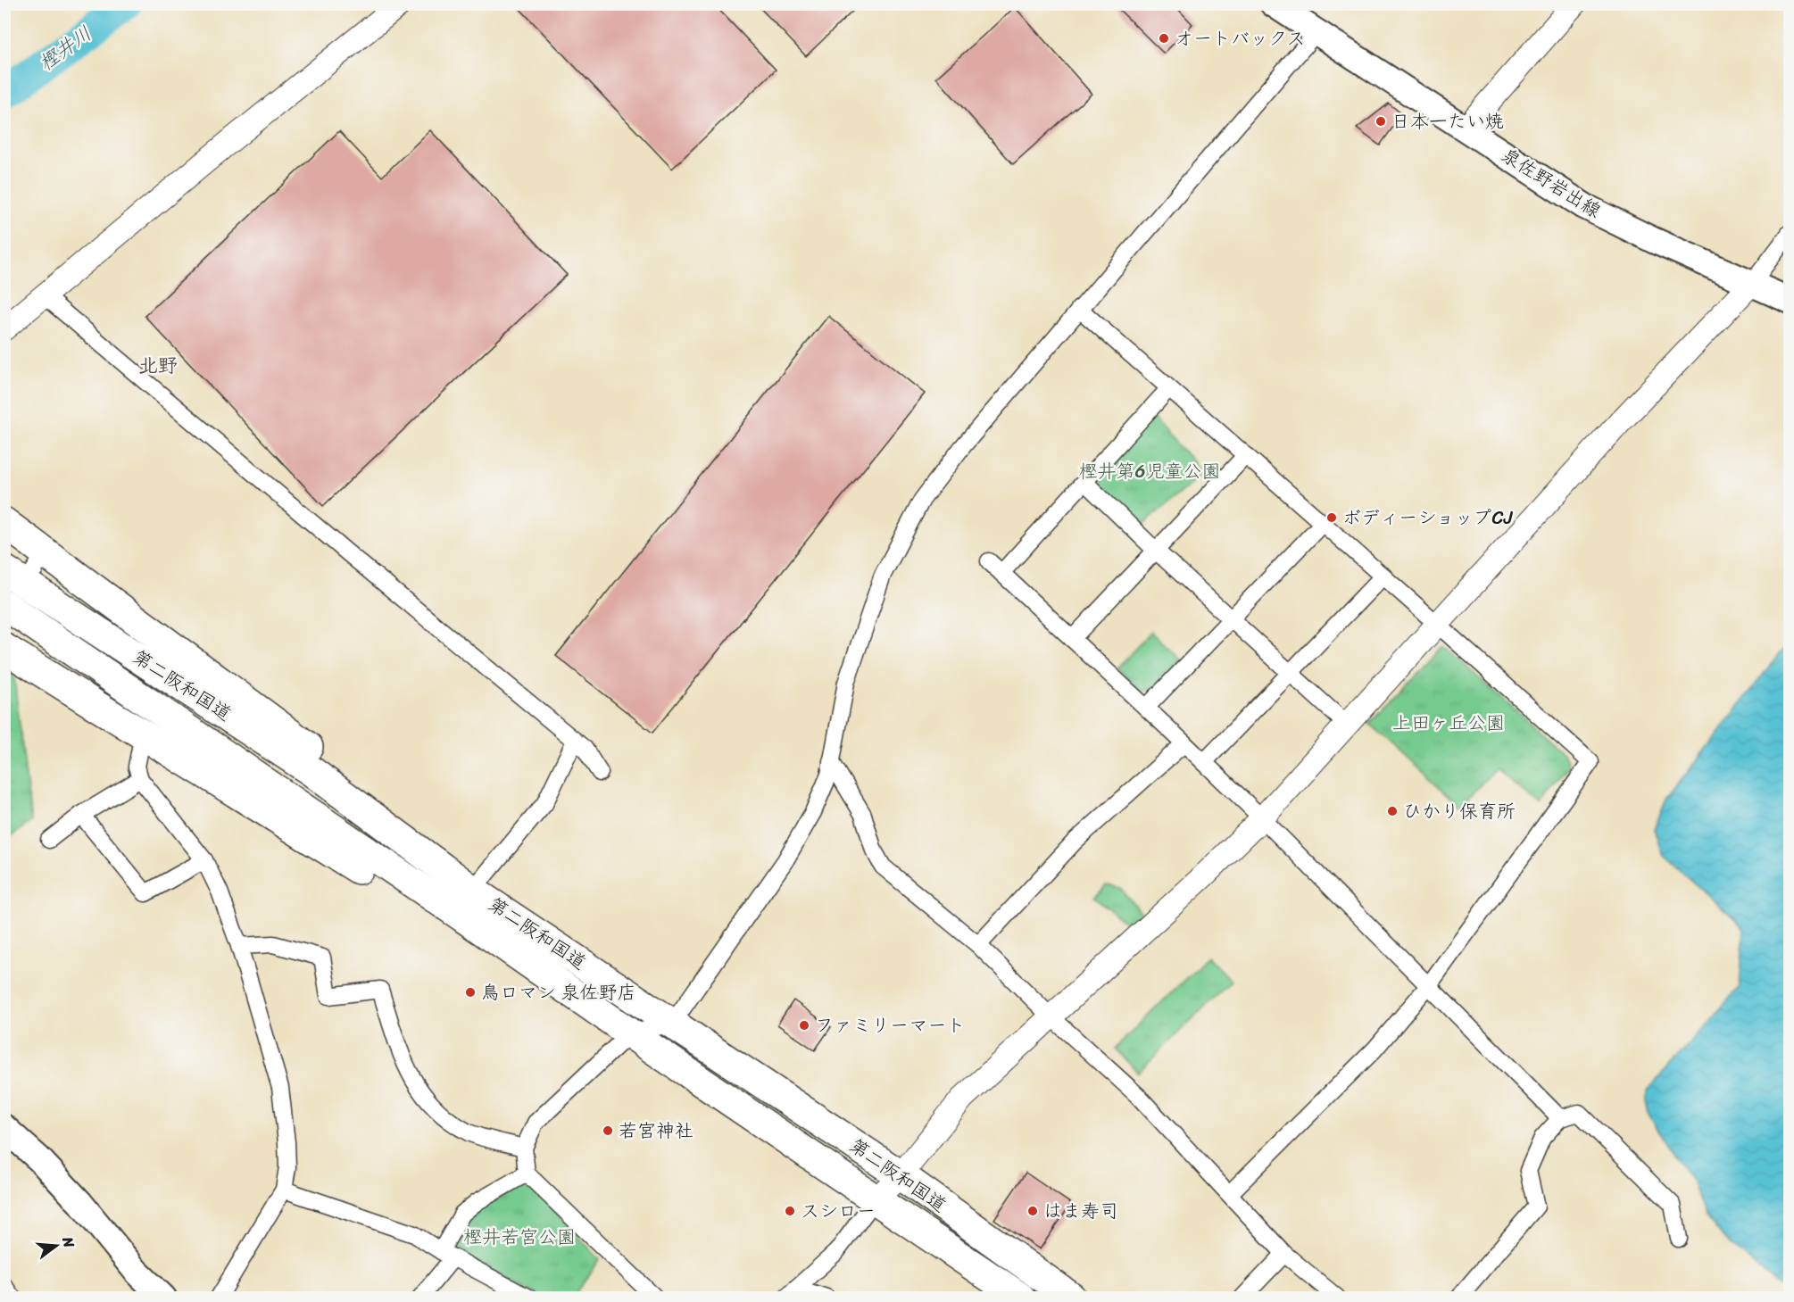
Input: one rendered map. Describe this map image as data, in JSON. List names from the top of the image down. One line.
{"streets":{"highway":["第二阪和国道"],"main road":["泉佐野岩出線"]},"districts":["北野"],"water":["樫井川"],"parks":["樫井第6児童公園","上田ヶ丘公園","樫井若宮公園"],"places":["オートバックス","日本一たい焼","ボディーショップCJ","ひかり保育所","鳥ロマン 泉佐野店","ファミリーマート","若宮神社","スシロー","はま寿司"],"north":"right"}
